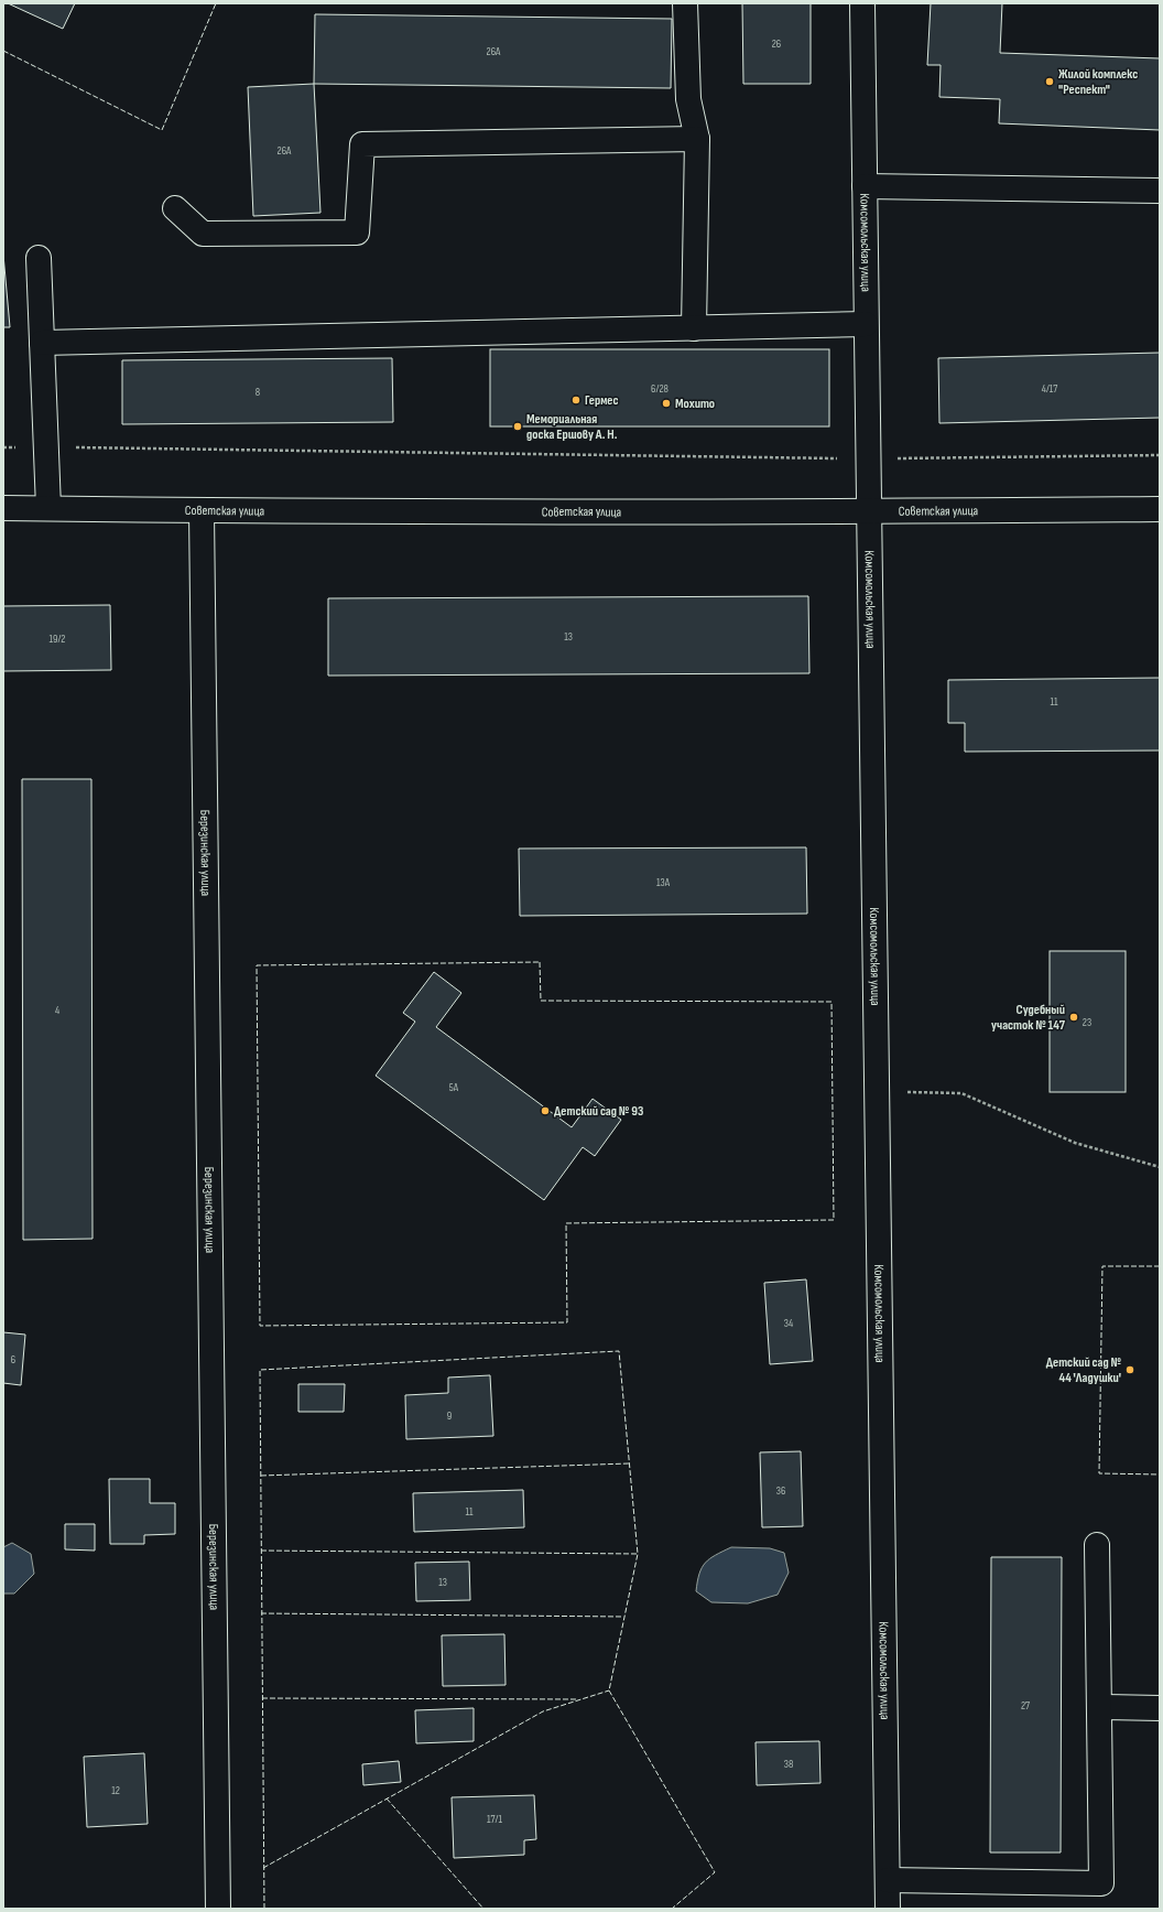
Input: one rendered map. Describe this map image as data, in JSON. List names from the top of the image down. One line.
{"streets":{"street":["Комсомольская улица","Советская улица","Березинская улица"]},"crossings":[["Комсомольская улица","Советская улица"],["Советская улица","Березинская улица"]],"places":["Жилой комплекс \"Респект\"","Гермес","Мохито","Мемориальная доска Ершову А. Н.","Судебный участок № 147","Детский сад № 93","Детский сад № 44 'Ладушки'"],"house_numbers":["26","26А","26А","6/28","4/17","8","13","19/2","11","13А","4","23","5А","34","6","9","36","11","13","27","38","12","17/1"]}
